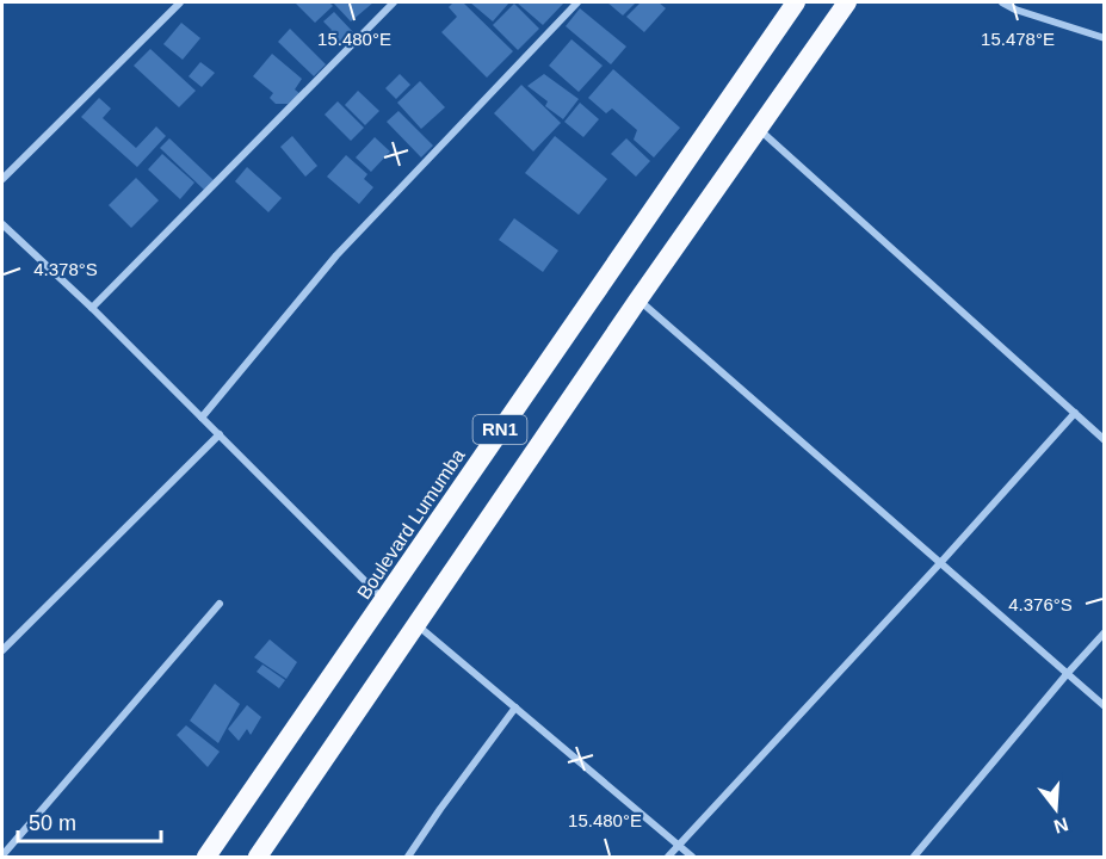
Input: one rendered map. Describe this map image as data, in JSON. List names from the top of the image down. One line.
{"streets":{"highway":["RN1","Boulevard Lumumba"]},"scale_bar":"50 m","north":"bottom","coordinates":["15.480°E","15.478°E","4.378°S","4.376°S"]}
